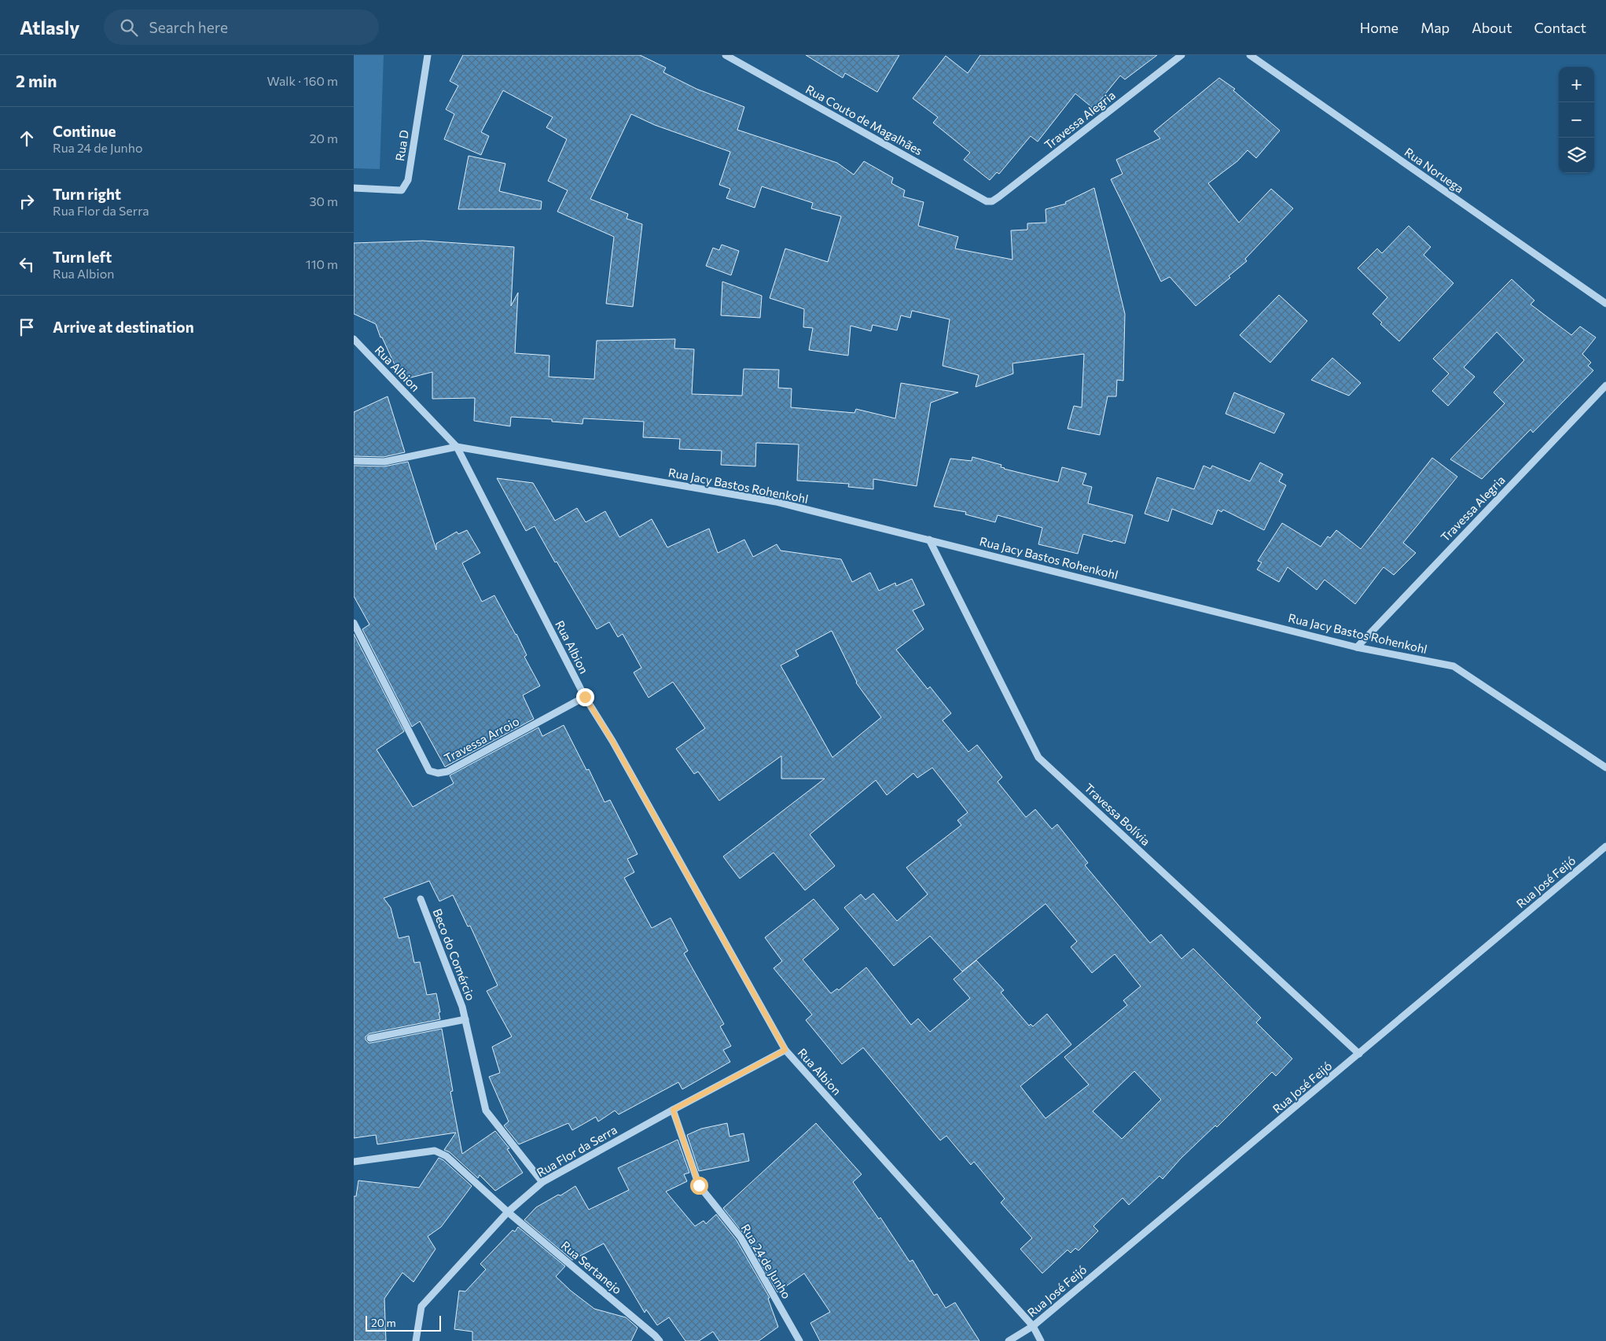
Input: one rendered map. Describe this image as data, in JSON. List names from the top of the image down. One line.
{"streets":{"street":["Rua Couto de Magalhães","Travessa Alegria","Rua D","Rua Noruega","Rua Albion","Rua Jacy Bastos Rohenkohl","Travessa Arroio","Travessa Bolívia","Rua José Feijó","Beco do Comércio","Rua Flor da Serra","Rua 24 de Junho","Rua Sertanejo"]},"crossings":[["Rua Couto de Magalhães","Travessa Alegria"],["Travessa Alegria","Rua Jacy Bastos Rohenkohl"],["Rua Albion","Rua Jacy Bastos Rohenkohl"],["Rua Albion","Travessa Arroio"],["Rua Albion","Rua José Feijó"],["Rua Albion","Rua Flor da Serra"],["Rua Jacy Bastos Rohenkohl","Travessa Bolívia"],["Travessa Bolívia","Rua José Feijó"],["Beco do Comércio","Rua Flor da Serra"],["Rua Flor da Serra","Rua 24 de Junho"],["Rua Flor da Serra","Rua Sertanejo"]],"scale_bar":"20 m","page":{"header":"Atlasly","search":"Search here","nav":["Home","Map","About","Contact"],"heading":["2 min","Walk · 160 m"],"map_buttons":["+","−"],"list":[["Continue","Rua 24 de Junho","20 m"],["Turn right","Rua Flor da Serra","30 m"],["Turn left","Rua Albion","110 m"],"Arrive at destination"],"scale":"20 m"}}
